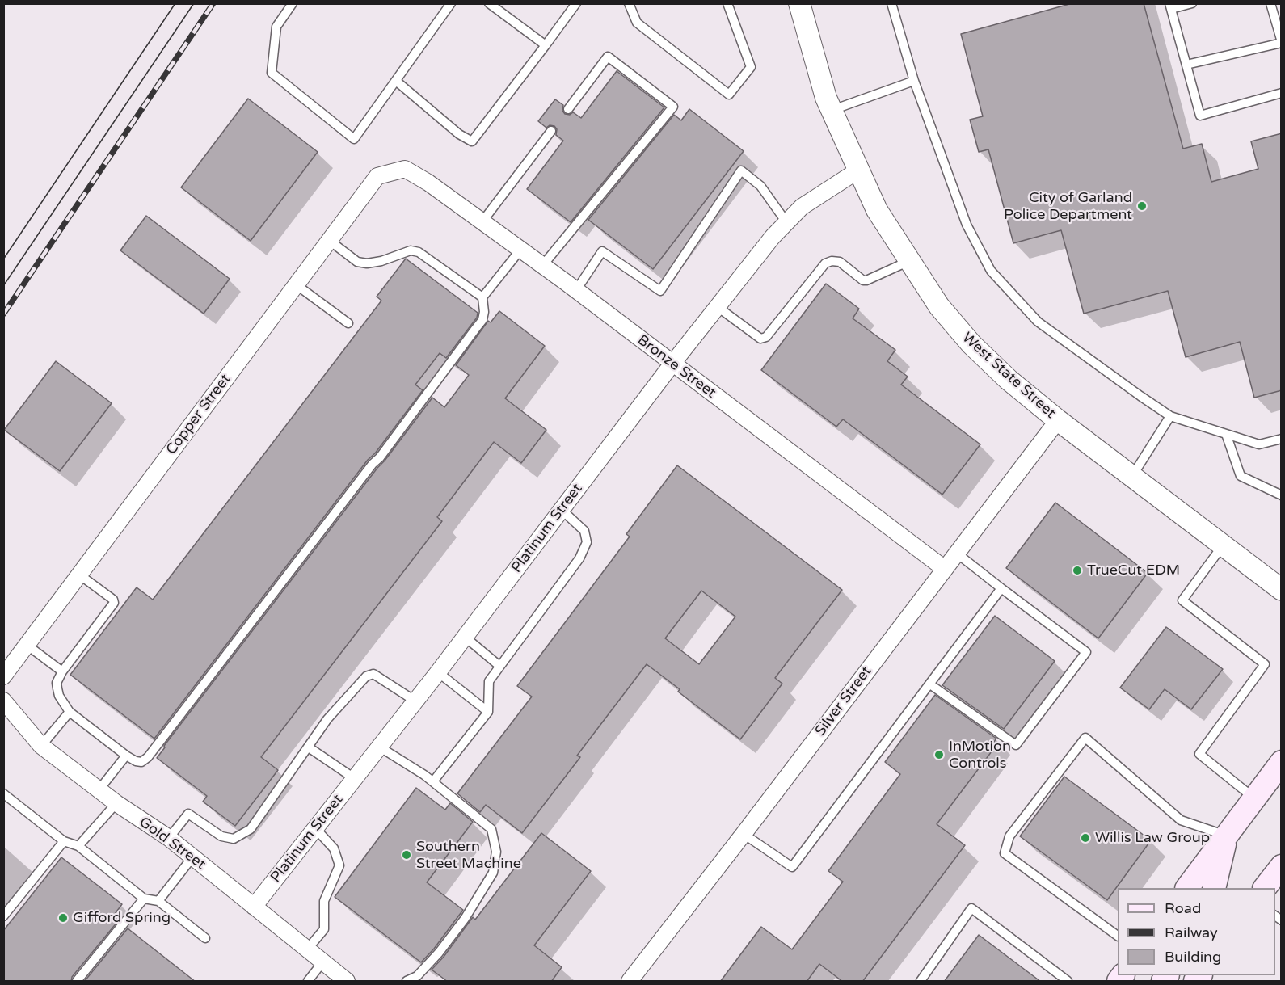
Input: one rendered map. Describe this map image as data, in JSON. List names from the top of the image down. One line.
{"streets":{"street":["Bronze Street","West State Street","Copper Street","Platinum Street","Silver Street","Gold Street"]},"crossings":[["Bronze Street","Copper Street"],["Bronze Street","Platinum Street"],["Bronze Street","Silver Street"],["West State Street","Platinum Street"],["West State Street","Silver Street"],["Platinum Street","Gold Street"]],"places":["City of Garland Police Department","TrueCut EDM","InMotion Controls","Willis Law Group","Southern Street Machine","Gifford Spring"],"legend":["Road","Railway","Building"]}
